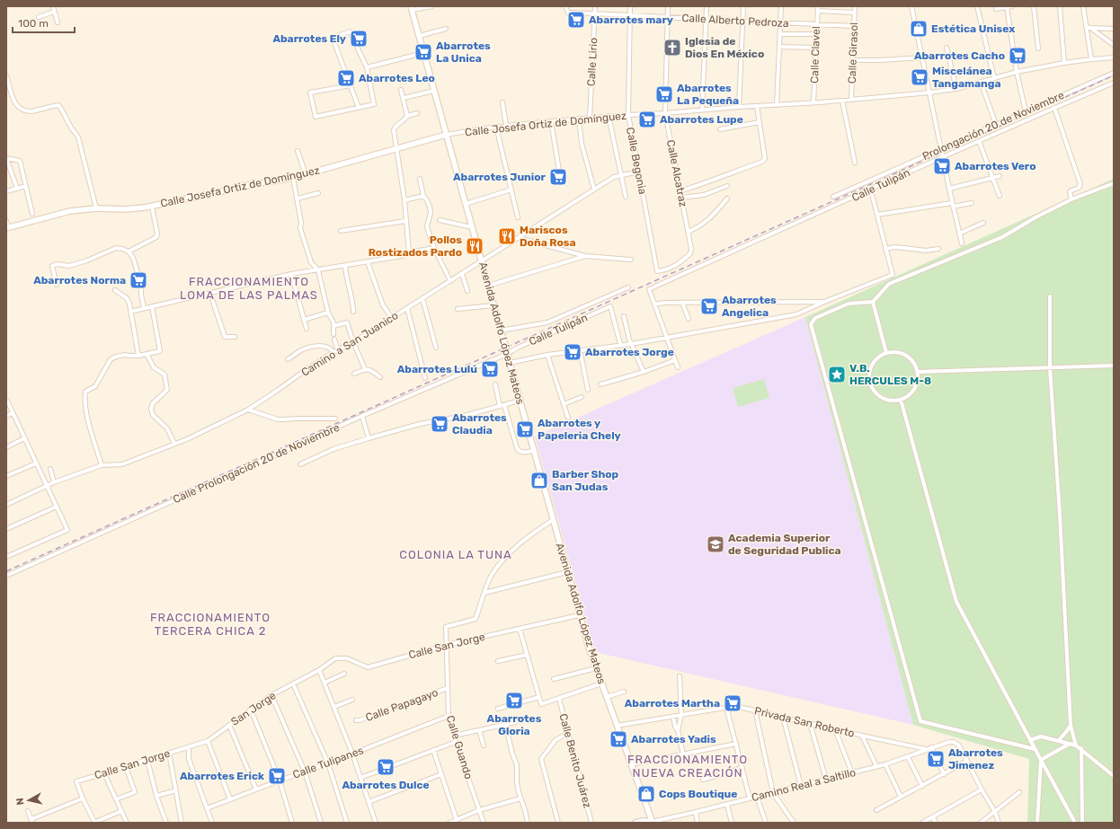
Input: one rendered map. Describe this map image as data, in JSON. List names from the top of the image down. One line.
{"streets":{"street":["Calle Alberto Pedroza","Calle Girasol","Calle Clavel","Calle Lirio","Calle Josefa Ortiz de Domínguez","Prolongación 20 de Noviembre","Calle Begonia","Calle Alcatraz","Calle Tulipán","Avenida Adolfo López Mateos","Camino a San Juanico","Calle Prolongación 20 de Noviembre","Calle San Jorge","Calle Papagayo","San Jorge","Privada San Roberto","Calle Guando","Calle Benito Juárez","Calle Tulipanes","Camino Real a Saltillo"]},"crossings":[["Calle Alberto Pedroza","Calle Girasol"],["Calle Alberto Pedroza","Calle Clavel"],["Calle Alberto Pedroza","Calle Lirio"],["Calle Alberto Pedroza","Calle Begonia"],["Calle Alberto Pedroza","Calle Alcatraz"],["Calle Girasol","Calle Josefa Ortiz de Domínguez"],["Calle Clavel","Calle Josefa Ortiz de Domínguez"],["Calle Lirio","Calle Josefa Ortiz de Domínguez"],["Calle Josefa Ortiz de Domínguez","Calle Begonia"],["Calle Josefa Ortiz de Domínguez","Calle Alcatraz"],["Calle Josefa Ortiz de Domínguez","Avenida Adolfo López Mateos"],["Calle Begonia","Calle Alcatraz"],["Calle Begonia","Camino a San Juanico"],["Calle Tulipán","Avenida Adolfo López Mateos"],["Calle Tulipán","Calle Prolongación 20 de Noviembre"],["Avenida Adolfo López Mateos","Camino a San Juanico"],["Avenida Adolfo López Mateos","Calle Prolongación 20 de Noviembre"],["Avenida Adolfo López Mateos","Calle San Jorge"],["Avenida Adolfo López Mateos","Privada San Roberto"],["Avenida Adolfo López Mateos","Camino Real a Saltillo"],["Calle San Jorge","San Jorge"],["Calle San Jorge","Calle Guando"],["Calle Papagayo","Calle Guando"],["Privada San Roberto","Camino Real a Saltillo"],["Calle Guando","Calle Tulipanes"]],"districts":["FRACCIONAMIENTO LOMA DE LAS PALMAS","COLONIA LA TUNA","FRACCIONAMIENTO TERCERA CHICA 2","FRACCIONAMIENTO NUEVA CREACIÓN"],"places":{"supermarket":["Abarrotes mary","Abarrotes Ely","Abarrotes La Unica","Abarrotes Cacho","Miscelánea Tangamanga","Abarrotes Leo","Abarrotes La Pequeña","Abarrotes Lupe","Abarrotes Vero","Abarrotes Junior","Abarrotes Norma","Abarrotes Angelica","Abarrotes Jorge","Abarrotes Lulú","Abarrotes Claudia","Abarrotes y Papeleria Chely","Abarrotes Gloria","Abarrotes Martha","Abarrotes Yadis","Abarrotes Jimenez","Abarrotes Dulce","Abarrotes Erick"],"shop":["Estética Unisex","Barber Shop San Judas","Cops Boutique"],"church":["Iglesia de Dios En México"],"restaurant":["Mariscos Doña Rosa","Pollos Rostizados Pardo"],"place":["V.B. HERCULES M-8"],"school or university":["Academia Superior de Seguridad Publica"]},"scale_bar":"100 m","north":"left"}
